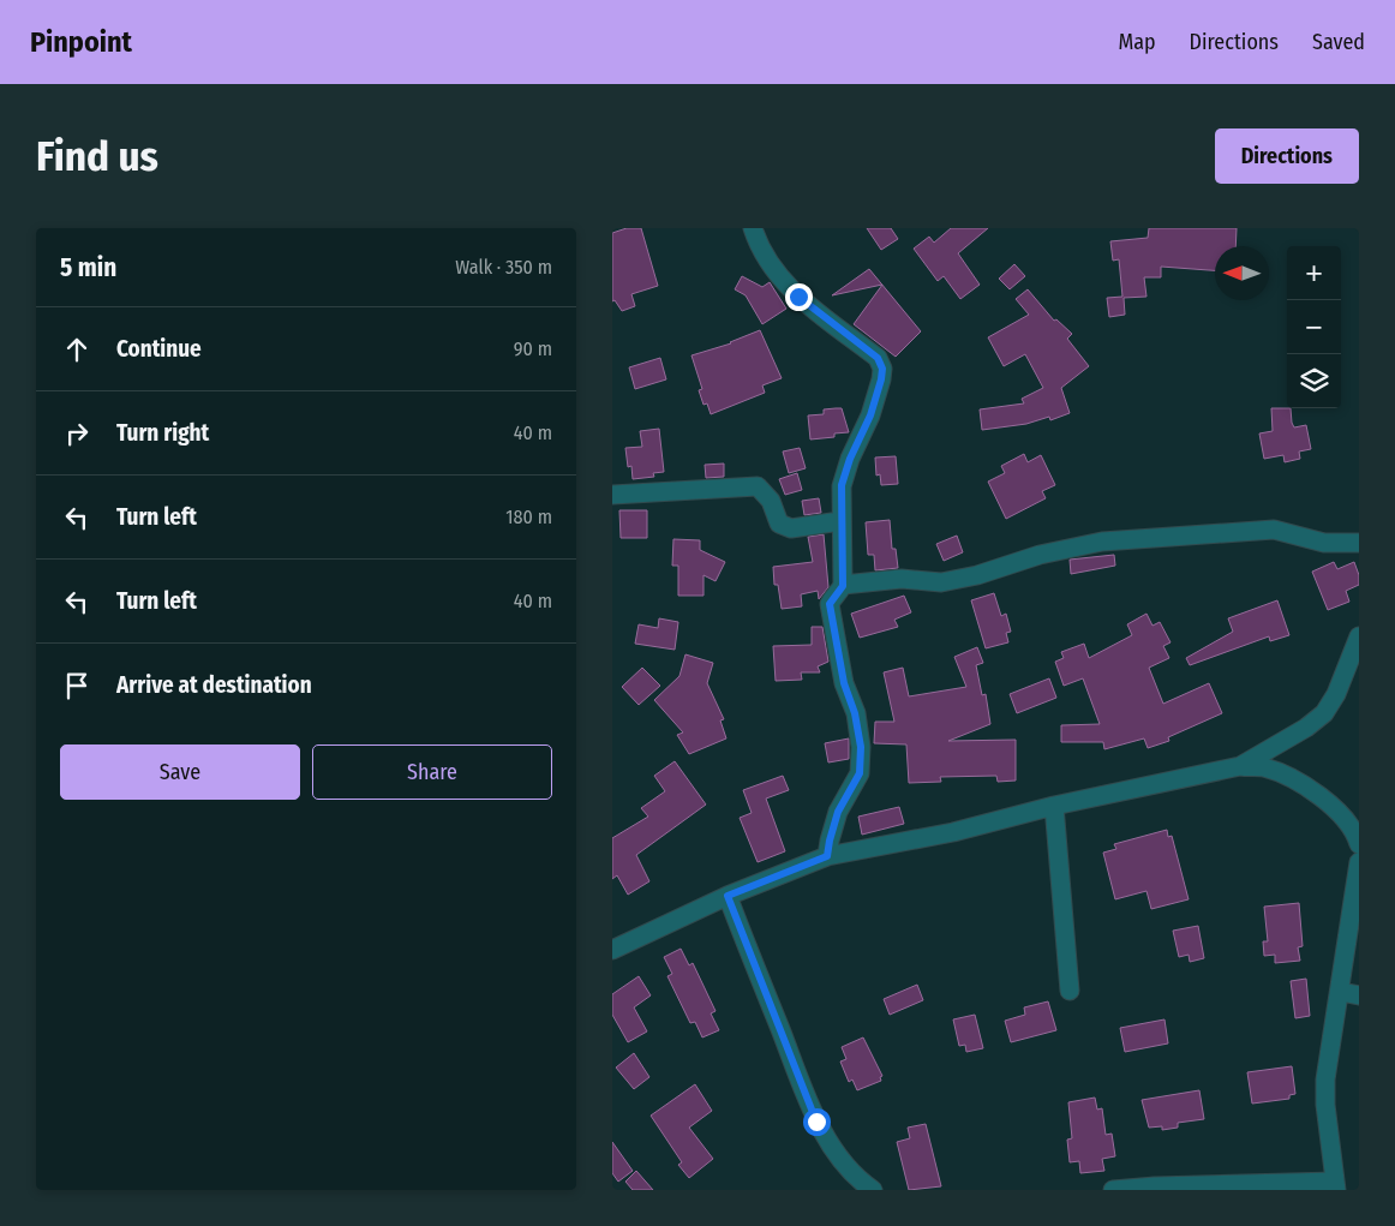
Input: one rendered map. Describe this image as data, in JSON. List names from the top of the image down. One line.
{"north":"left","page":{"header":"Pinpoint","nav":["Map","Directions","Saved"],"buttons":["Directions",["Save","Share"]],"title":"Find us","heading":["5 min","Walk · 350 m"],"map_buttons":["+","−"],"list":[["Continue","90 m"],["Turn right","40 m"],["Turn left","180 m"],["Turn left","40 m"],"Arrive at destination"]}}
